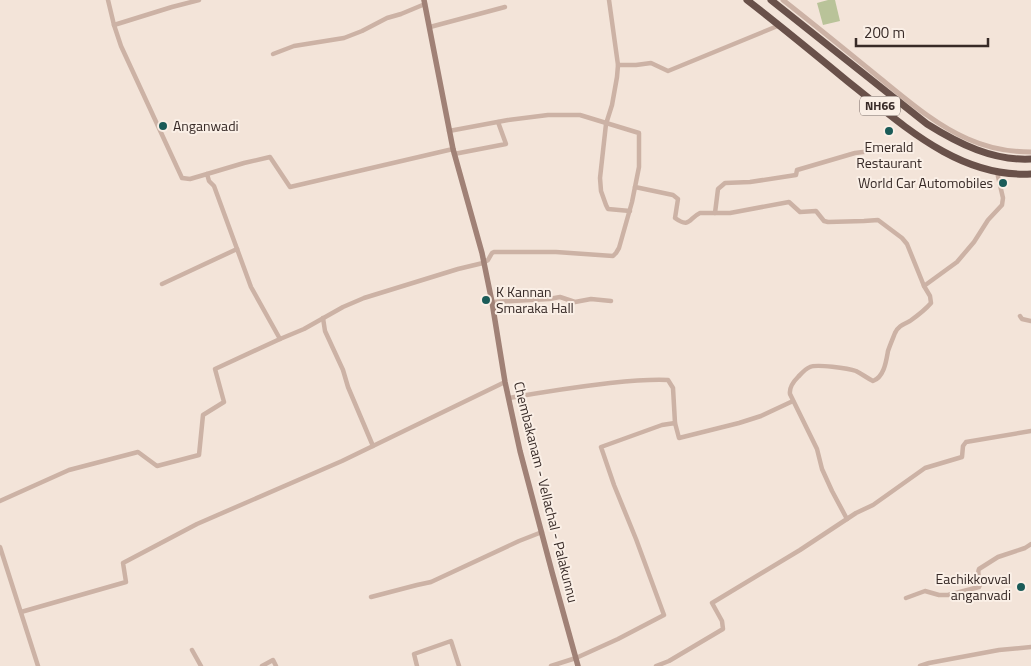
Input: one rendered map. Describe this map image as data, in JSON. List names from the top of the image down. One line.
{"streets":{"highway":["NH66"],"main road":["Chembakanam - Vellachal - Palakunnu"]},"places":["Anganwadi","Emerald Restaurant","World Car Automobiles","K Kannan Smaraka Hall","Eachikkovval anganvadi"],"scale_bar":"200 m"}
